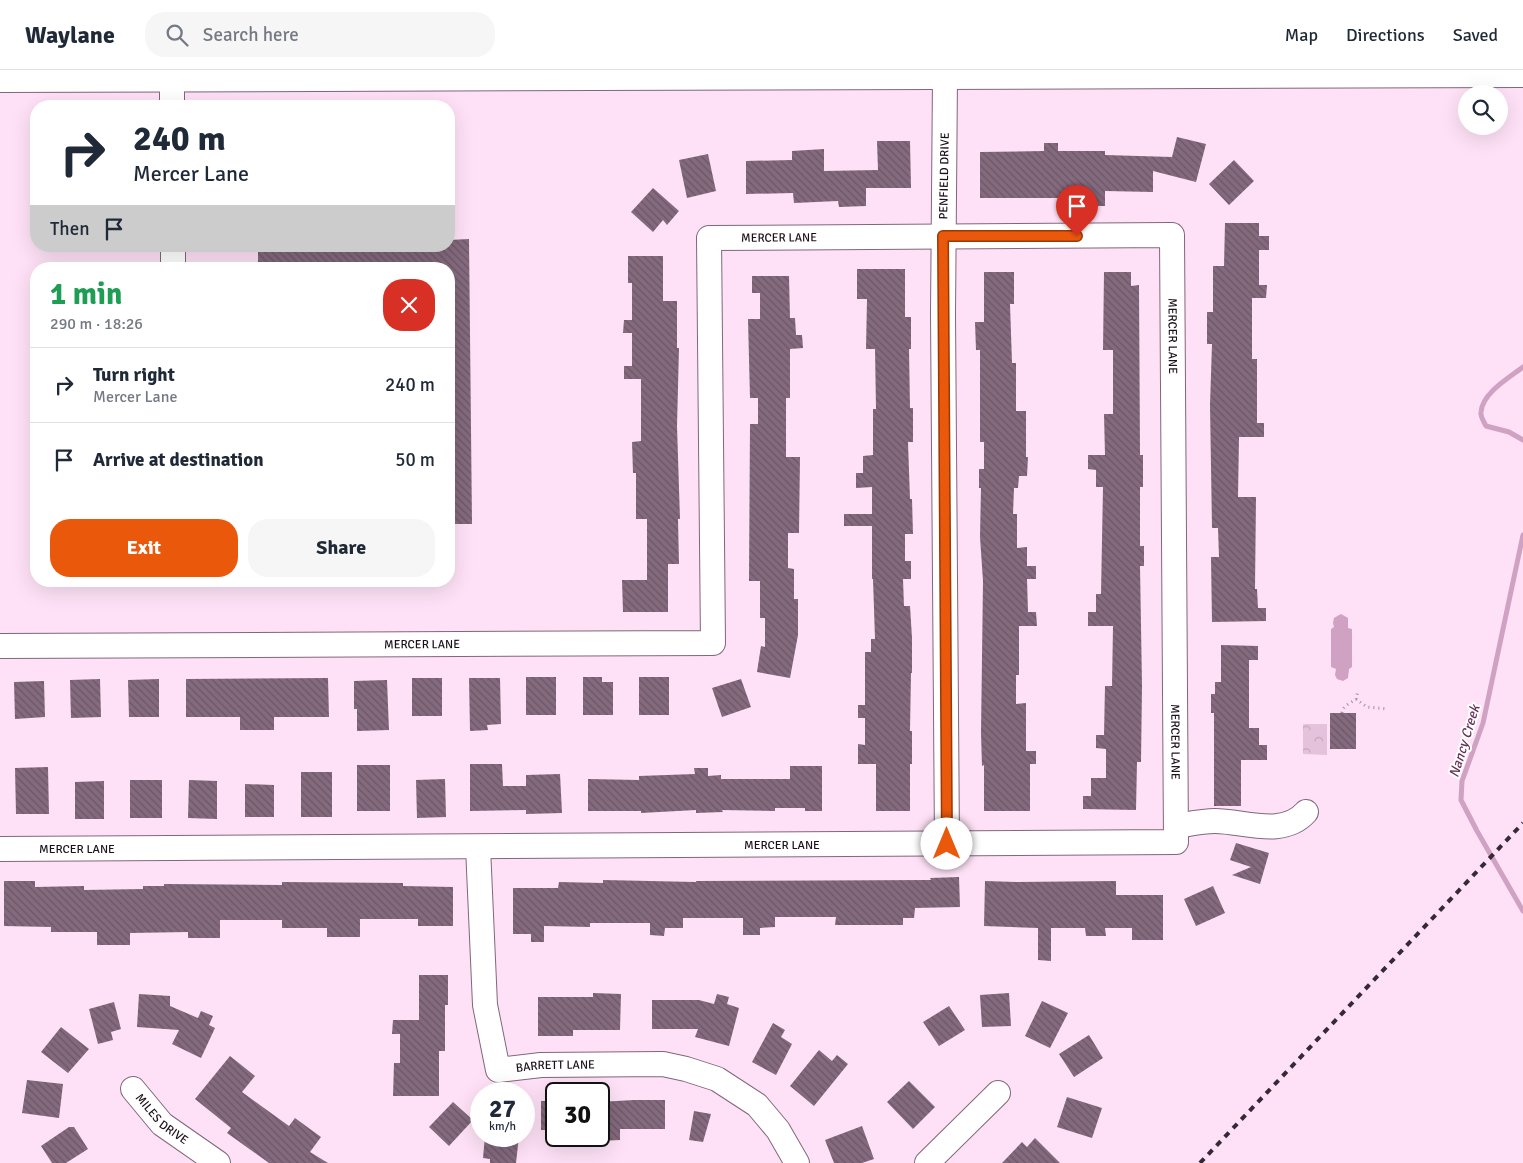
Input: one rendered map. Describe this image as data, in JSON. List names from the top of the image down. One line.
{"streets":{"street":["PENFIELD DRIVE","MERCER LANE","BARRETT LANE","MILES DRIVE"]},"crossings":[["PENFIELD DRIVE","MERCER LANE"],["MERCER LANE","BARRETT LANE"]],"water":["Nancy Creek"],"page":{"header":"Waylane","search":"Search here","nav":["Map","Directions","Saved"],"turn":["240 m","Mercer Lane"],"then":"Then","heading":["1 min","290 m · 18:26"],"list":[{"name":"Turn right","note":"Mercer Lane","value":"240 m"},{"name":"Arrive at destination","value":"50 m"}],"buttons":["Exit","Share"],"speed":"27 km/h","limit":"30"}}
